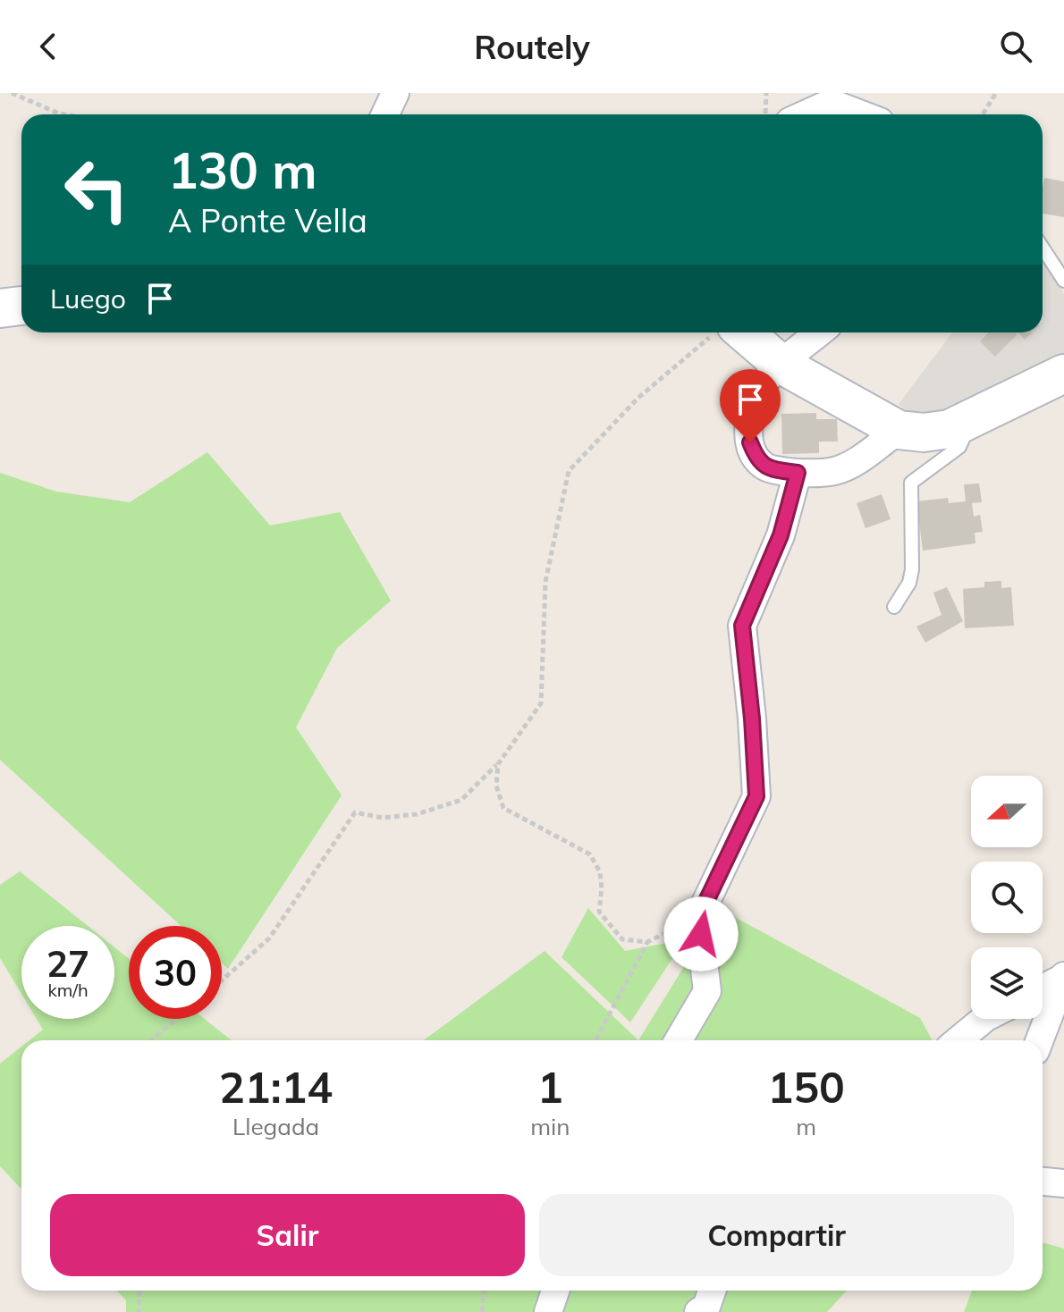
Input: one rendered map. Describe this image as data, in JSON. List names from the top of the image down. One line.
{"north":"left","page":{"header":"Routely","turn":["130 m","A Ponte Vella"],"then":"Luego","speed":"27 km/h","limit":"30","eta":["21:14","Llegada","1","min","150","m"],"buttons":["Salir","Compartir"]}}
